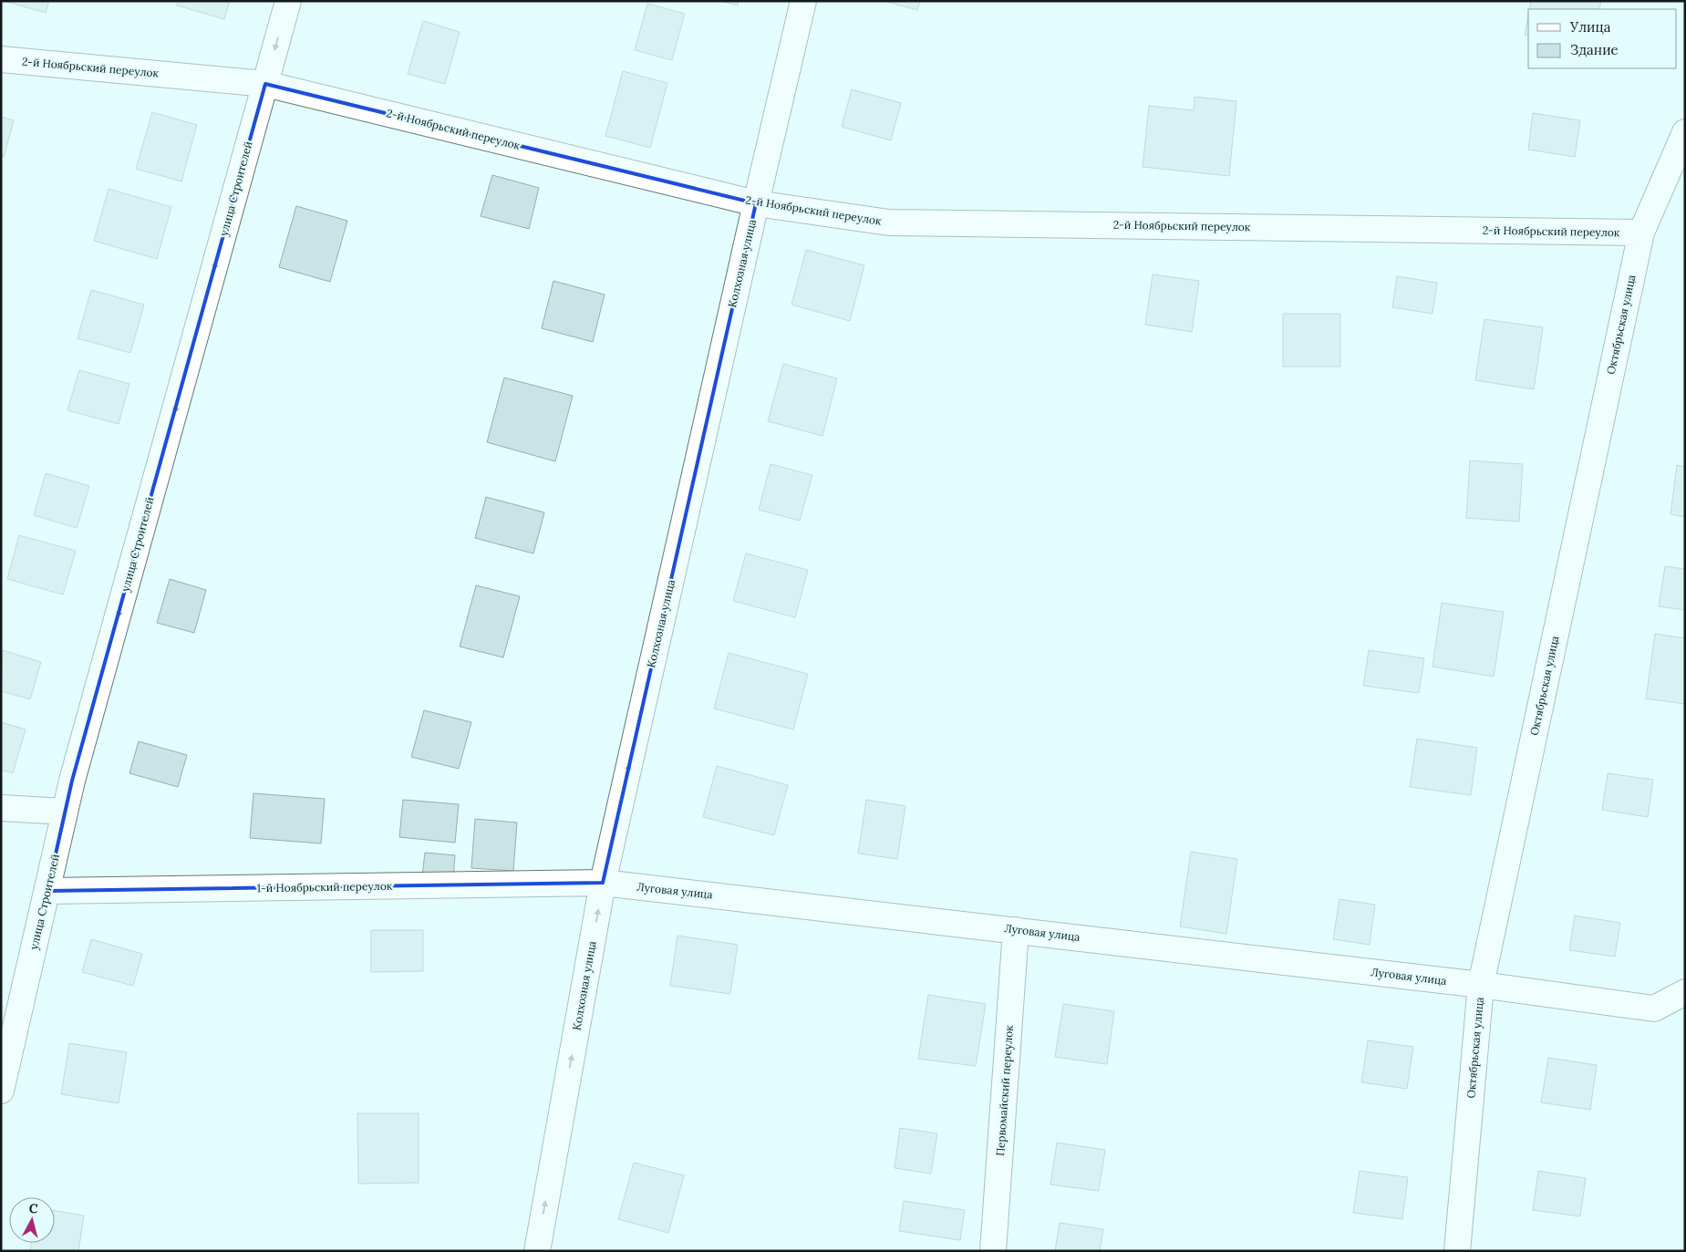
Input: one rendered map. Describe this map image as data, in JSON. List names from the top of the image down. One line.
{"streets":{"street":["2-й Ноябрьский переулок","улица Строителей","Колхозная улица","Октябрьская улица","1-й Ноябрьский переулок","Луговая улица","Первомайский переулок"]},"crossings":[["2-й Ноябрьский переулок","улица Строителей"],["2-й Ноябрьский переулок","Колхозная улица"],["2-й Ноябрьский переулок","Октябрьская улица"],["улица Строителей","1-й Ноябрьский переулок"],["Колхозная улица","1-й Ноябрьский переулок"],["Колхозная улица","Луговая улица"],["Октябрьская улица","Луговая улица"],["1-й Ноябрьский переулок","Луговая улица"],["Луговая улица","Первомайский переулок"]],"one_way":["улица Строителей","Колхозная улица"],"legend":["Улица","Здание"],"north":"top"}
